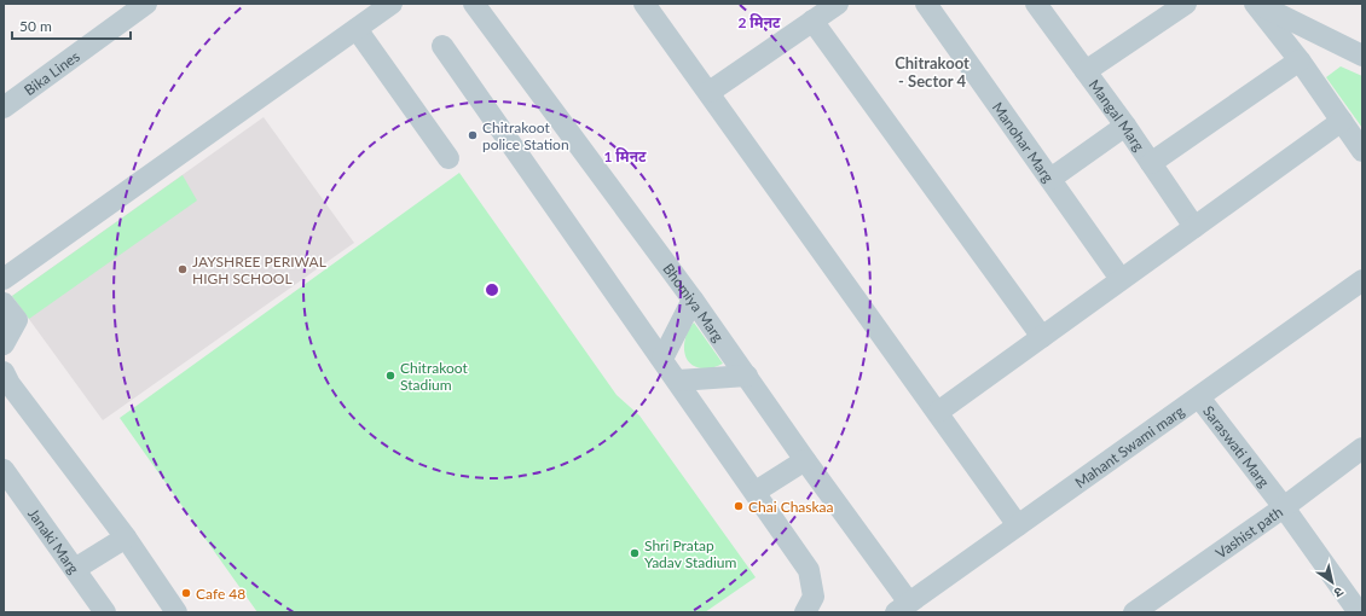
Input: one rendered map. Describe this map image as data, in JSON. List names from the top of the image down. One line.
{"streets":{"street":["Bika Lines","Mangal Marg","Manohar Marg","Bhomiya Marg","Mahant Swami marg","Saraswati Marg","Vashist path","Janaki Marg"]},"crossings":[["Bhomiya Marg","Mahant Swami marg"],["Mahant Swami marg","Saraswati Marg"],["Saraswati Marg","Vashist path"]],"districts":["Chitrakoot - Sector 4"],"places":["Chitrakoot police Station","JAYSHREE PERIWAL HIGH SCHOOL","Chitrakoot Stadium","Chai Chaskaa","Shri Pratap Yadav Stadium","Cafe 48"],"scale_bar":"50 m","north":"bottom right","rings":["2 मिनट","1 मिनट"]}
